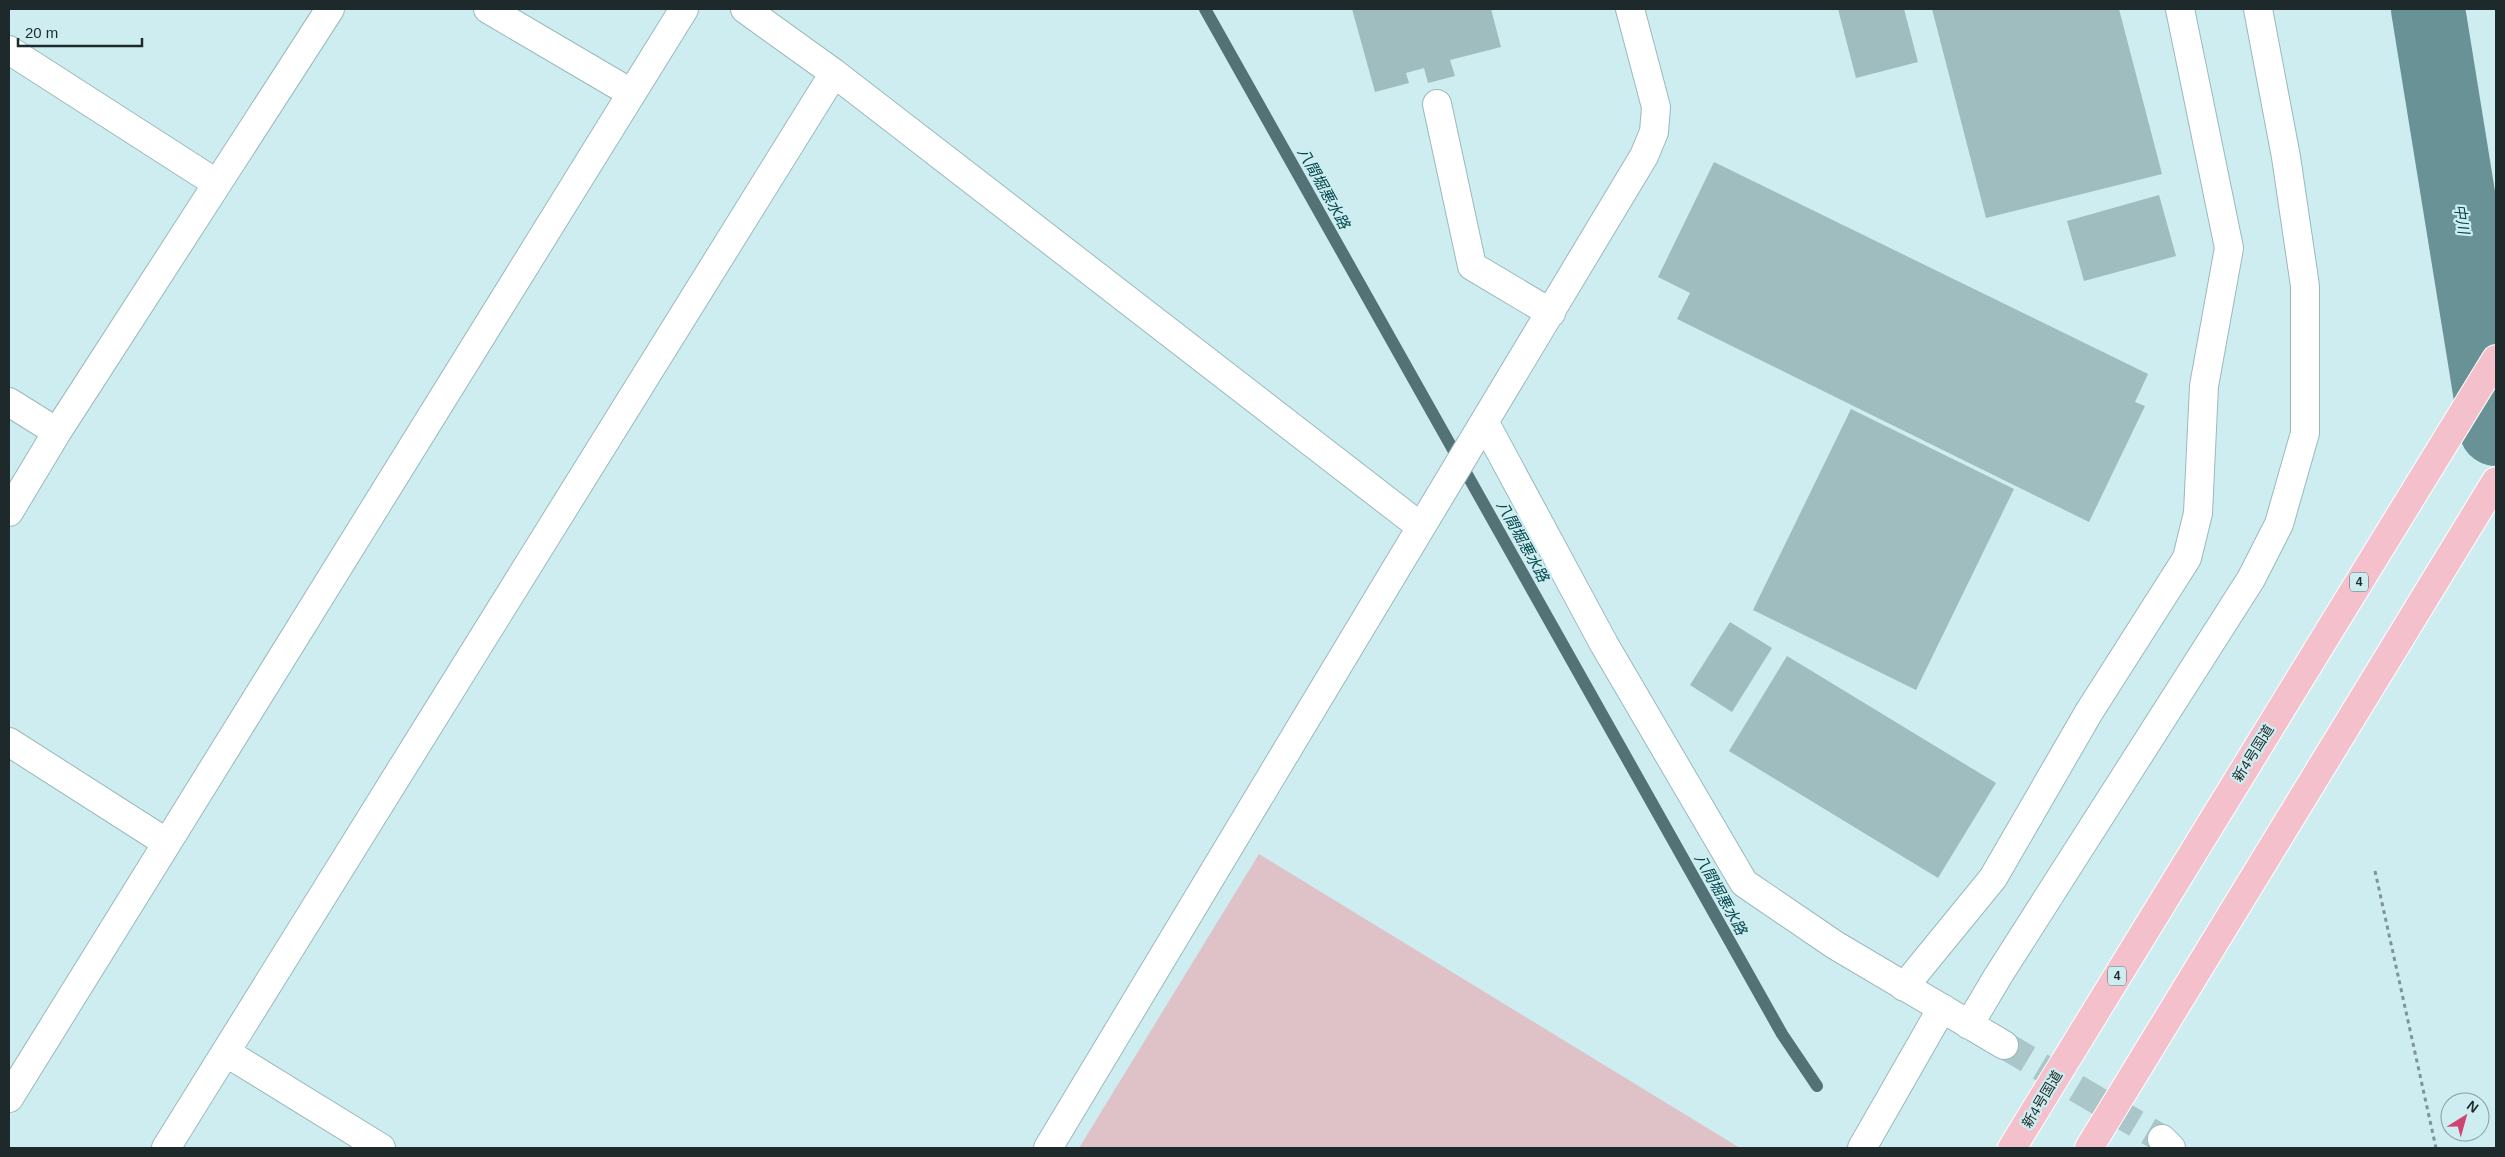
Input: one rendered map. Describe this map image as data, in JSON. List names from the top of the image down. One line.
{"streets":{"highway":["4","新4号国道"]},"water":["八間堀悪水路","中川"],"scale_bar":"20 m","north":"top right"}
